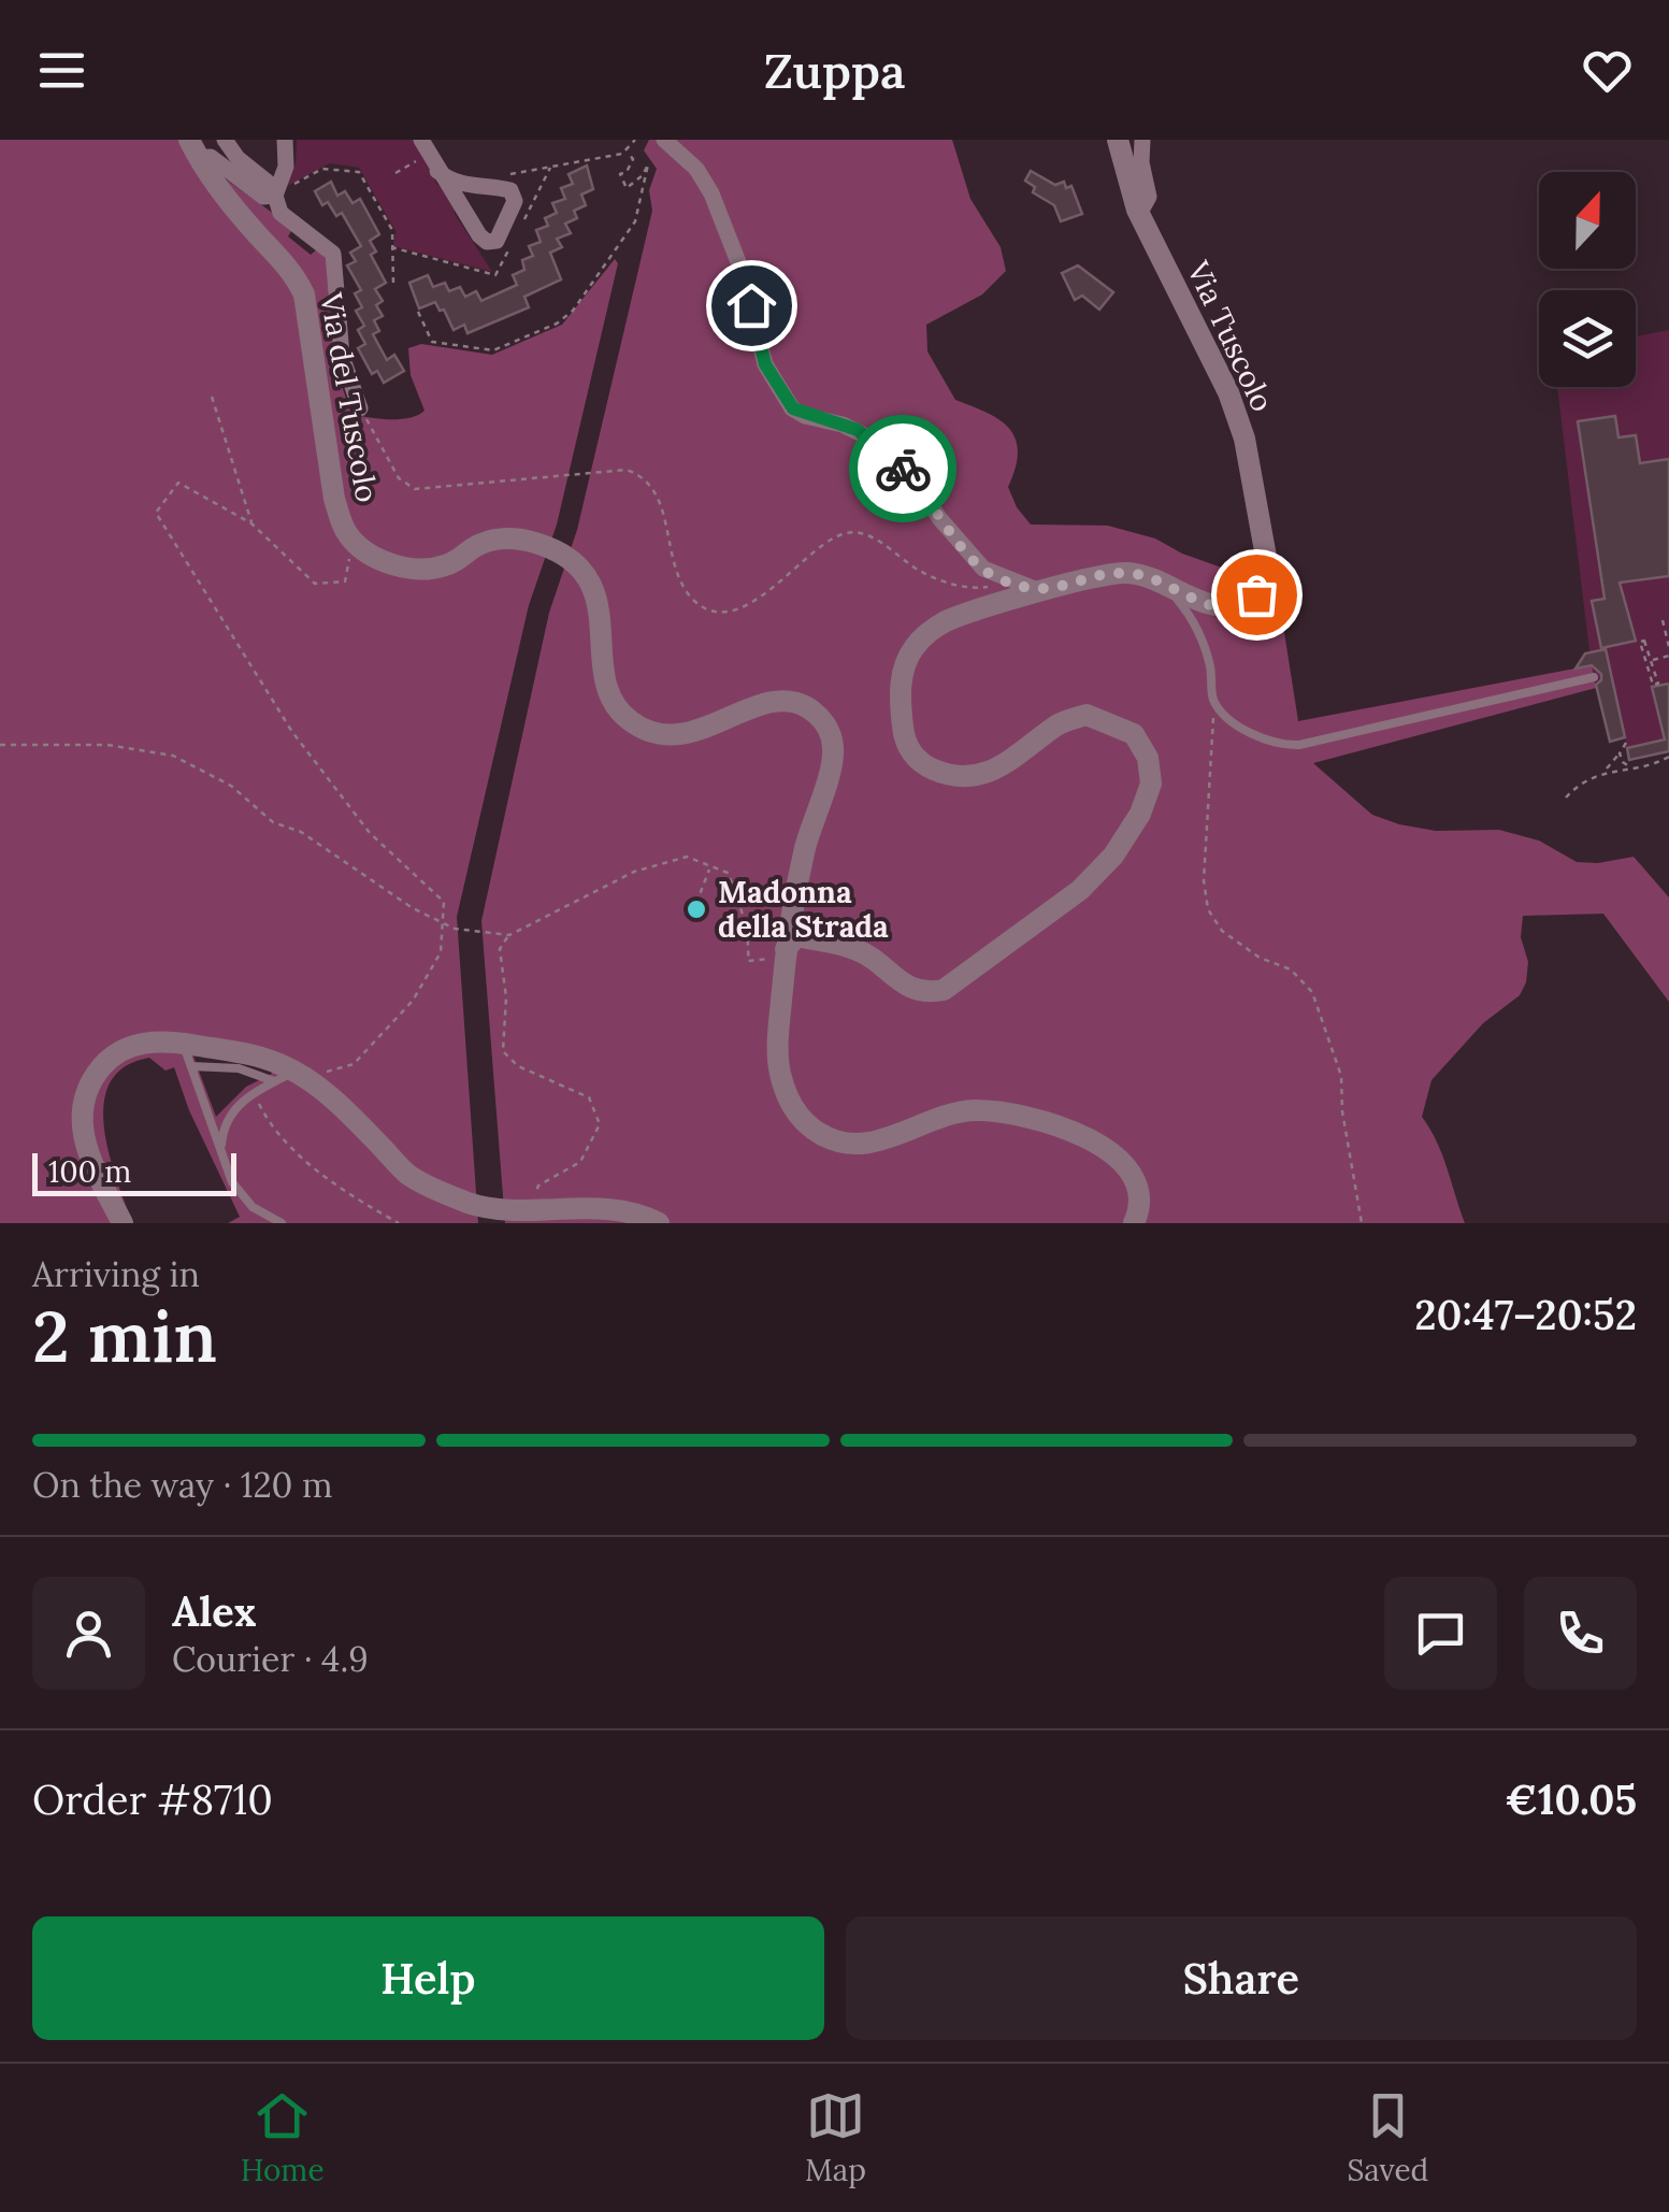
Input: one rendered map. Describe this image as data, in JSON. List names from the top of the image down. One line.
{"streets":{"street":["Via Tuscolo","Via del Tuscolo"]},"places":["Madonna della Strada"],"scale_bar":"100 m","north":"top","page":{"header":"Zuppa","scale":"100 m","heading":["2 min","Arriving in","20:47–20:52"],"panel":["Alex","Courier · 4.9","Order #8710","€10.05"],"bar":"On the way · 120 m","buttons":["Help","Share"],"tabs":["Home","Map","Saved"]}}
